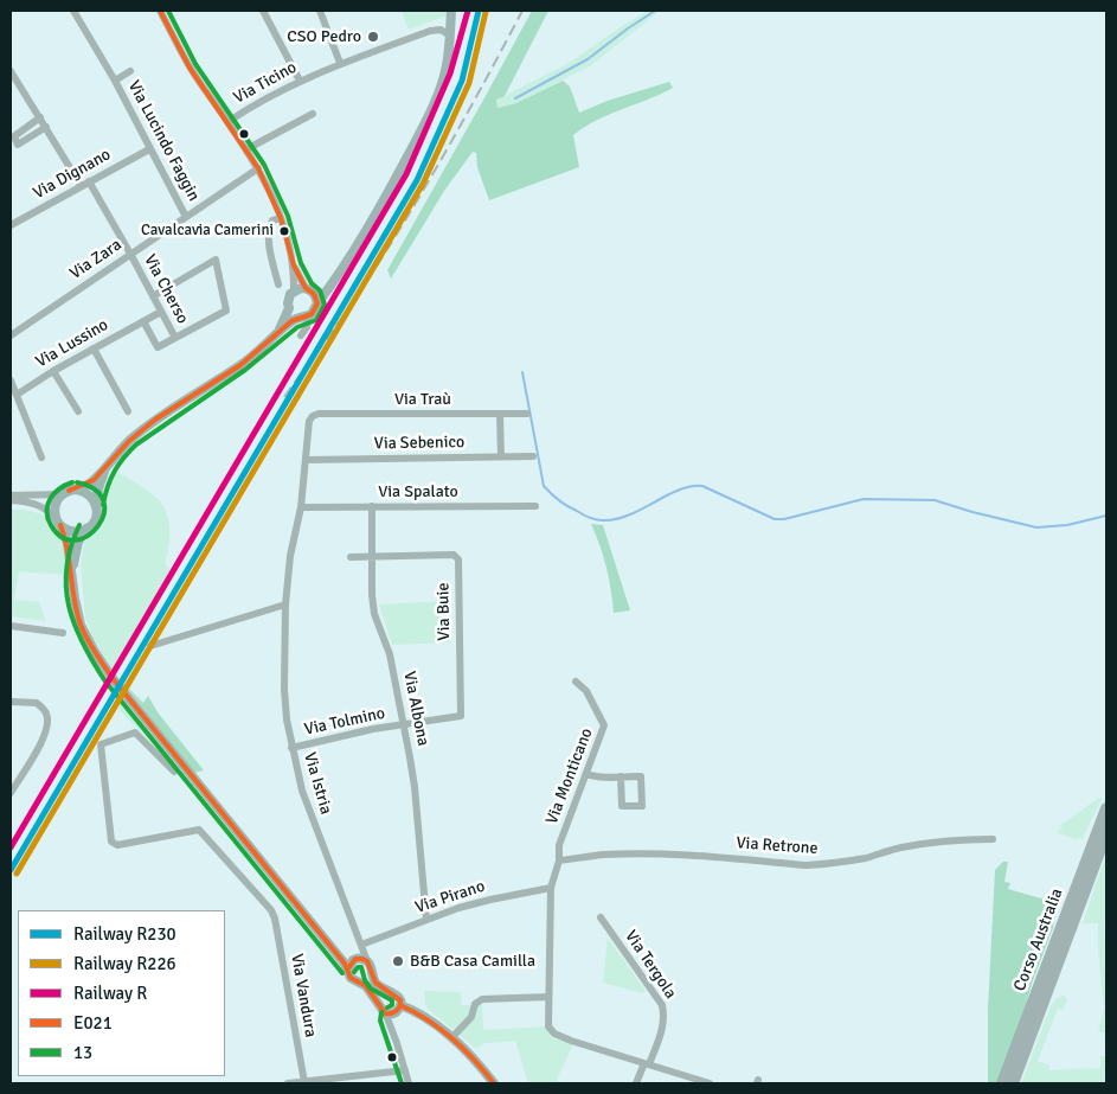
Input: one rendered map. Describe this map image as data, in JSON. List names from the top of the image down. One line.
{"streets":{"highway":["Corso Australia"],"street":["Via Ticino","Via Lucindo Faggin","Via Dignano","Via Zara","Via Cherso","Via Lussino","Via Traù","Via Sebenico","Via Spalato","Via Buie","Via Albona","Via Tolmino","Via Monticano","Via Istria","Via Retrone","Via Pirano","Via Tergola","Via Vandura"]},"crossings":[["Via Lucindo Faggin","Via Dignano"],["Via Lucindo Faggin","Via Zara"],["Via Dignano","Via Cherso"],["Via Zara","Via Cherso"],["Via Cherso","Via Lussino"],["Via Traù","Via Istria"],["Via Sebenico","Via Istria"],["Via Spalato","Via Albona"],["Via Spalato","Via Istria"],["Via Buie","Via Albona"],["Via Buie","Via Tolmino"],["Via Albona","Via Tolmino"],["Via Albona","Via Pirano"],["Via Tolmino","Via Istria"],["Via Monticano","Via Retrone"],["Via Monticano","Via Pirano"],["Via Istria","Via Pirano"]],"places":["CSO Pedro","Cavalcavia Camerini","B&B Casa Camilla"],"lines":["rail line R230","rail line R","transit line E021","transit line 13","rail line R226"],"legend":["Railway R230","Railway R226","Railway R","E021","13"]}
